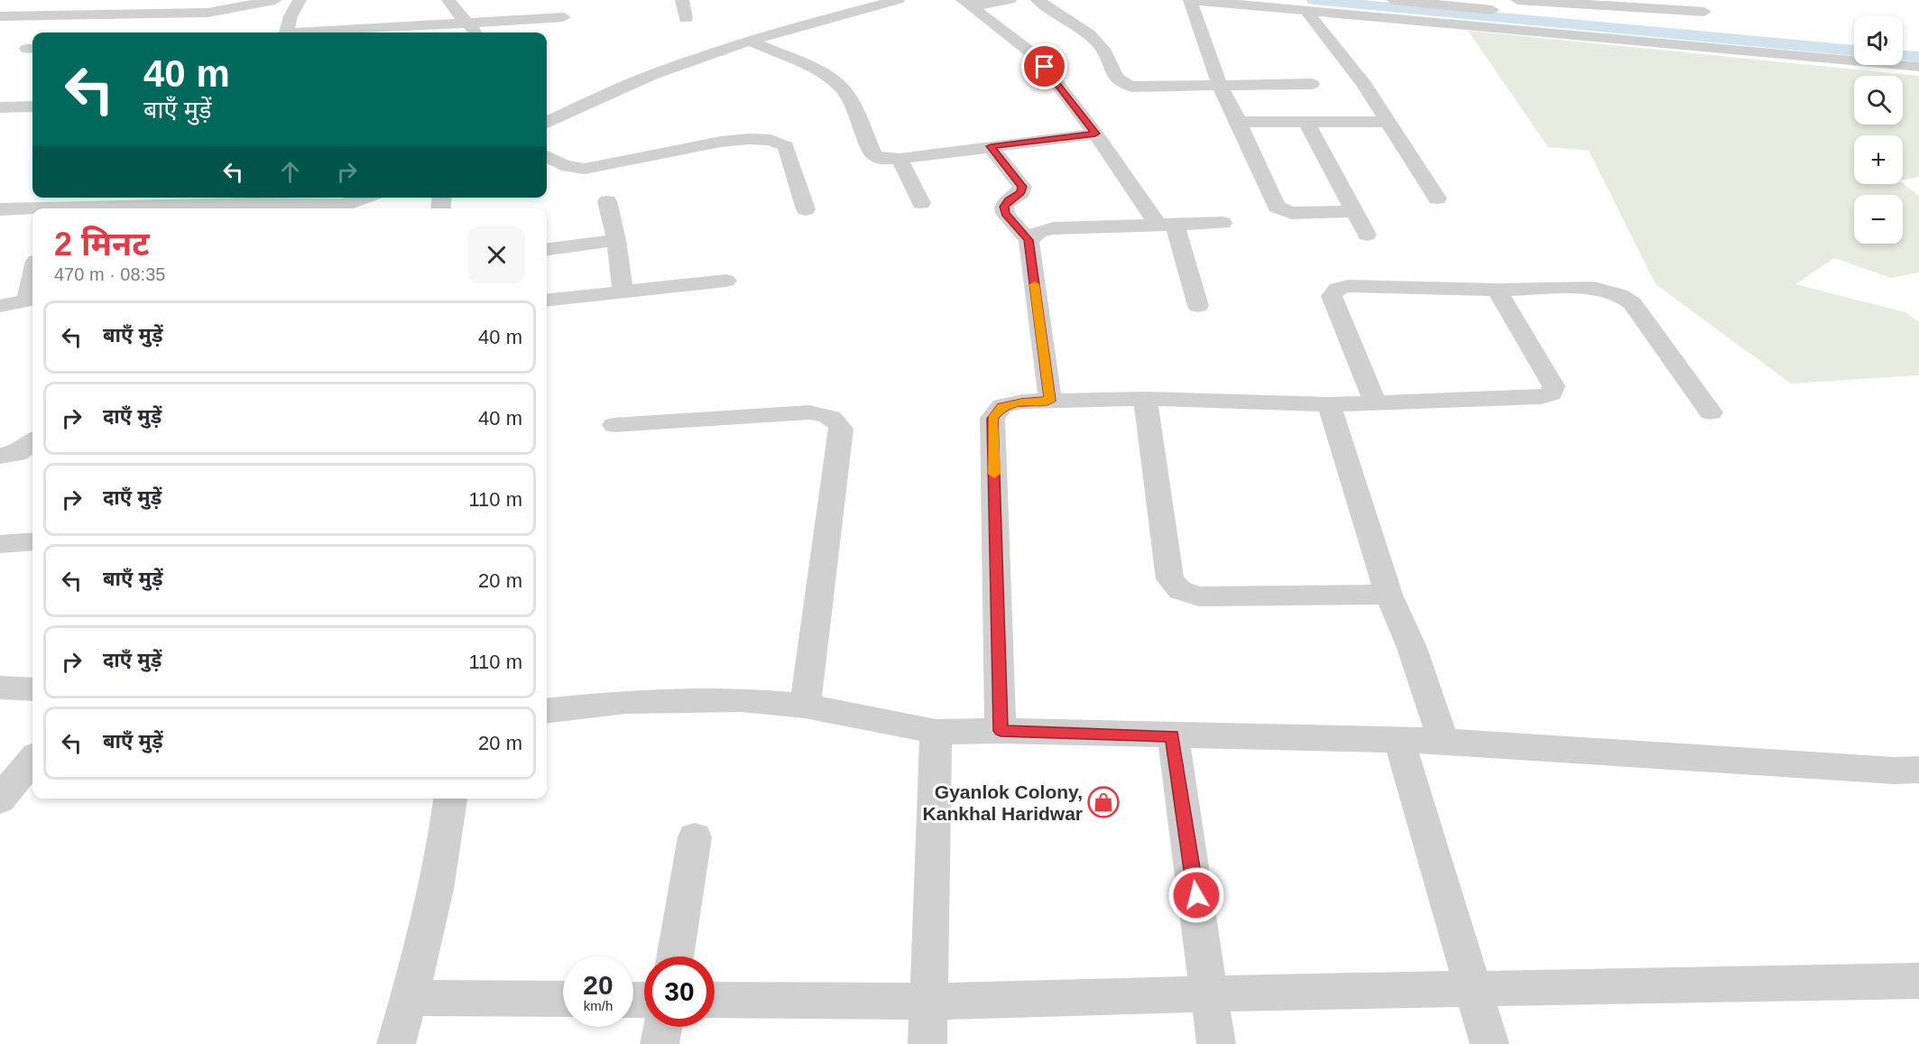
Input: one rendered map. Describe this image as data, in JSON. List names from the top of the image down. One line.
{"places":{"shop":["Gyanlok Colony, Kankhal Haridwar"]},"page":{"map_buttons":["+","−"],"turn":["40 m","बाएँ मुड़ें"],"heading":["2 मिनट","470 m · 08:35"],"list":[{"name":"बाएँ मुड़ें","value":"40 m"},{"name":"दाएँ मुड़ें","value":"40 m"},{"name":"दाएँ मुड़ें","value":"110 m"},{"name":"बाएँ मुड़ें","value":"20 m"},{"name":"दाएँ मुड़ें","value":"110 m"},{"name":"बाएँ मुड़ें","value":"20 m"}],"speed":"20 km/h","limit":"30"}}
